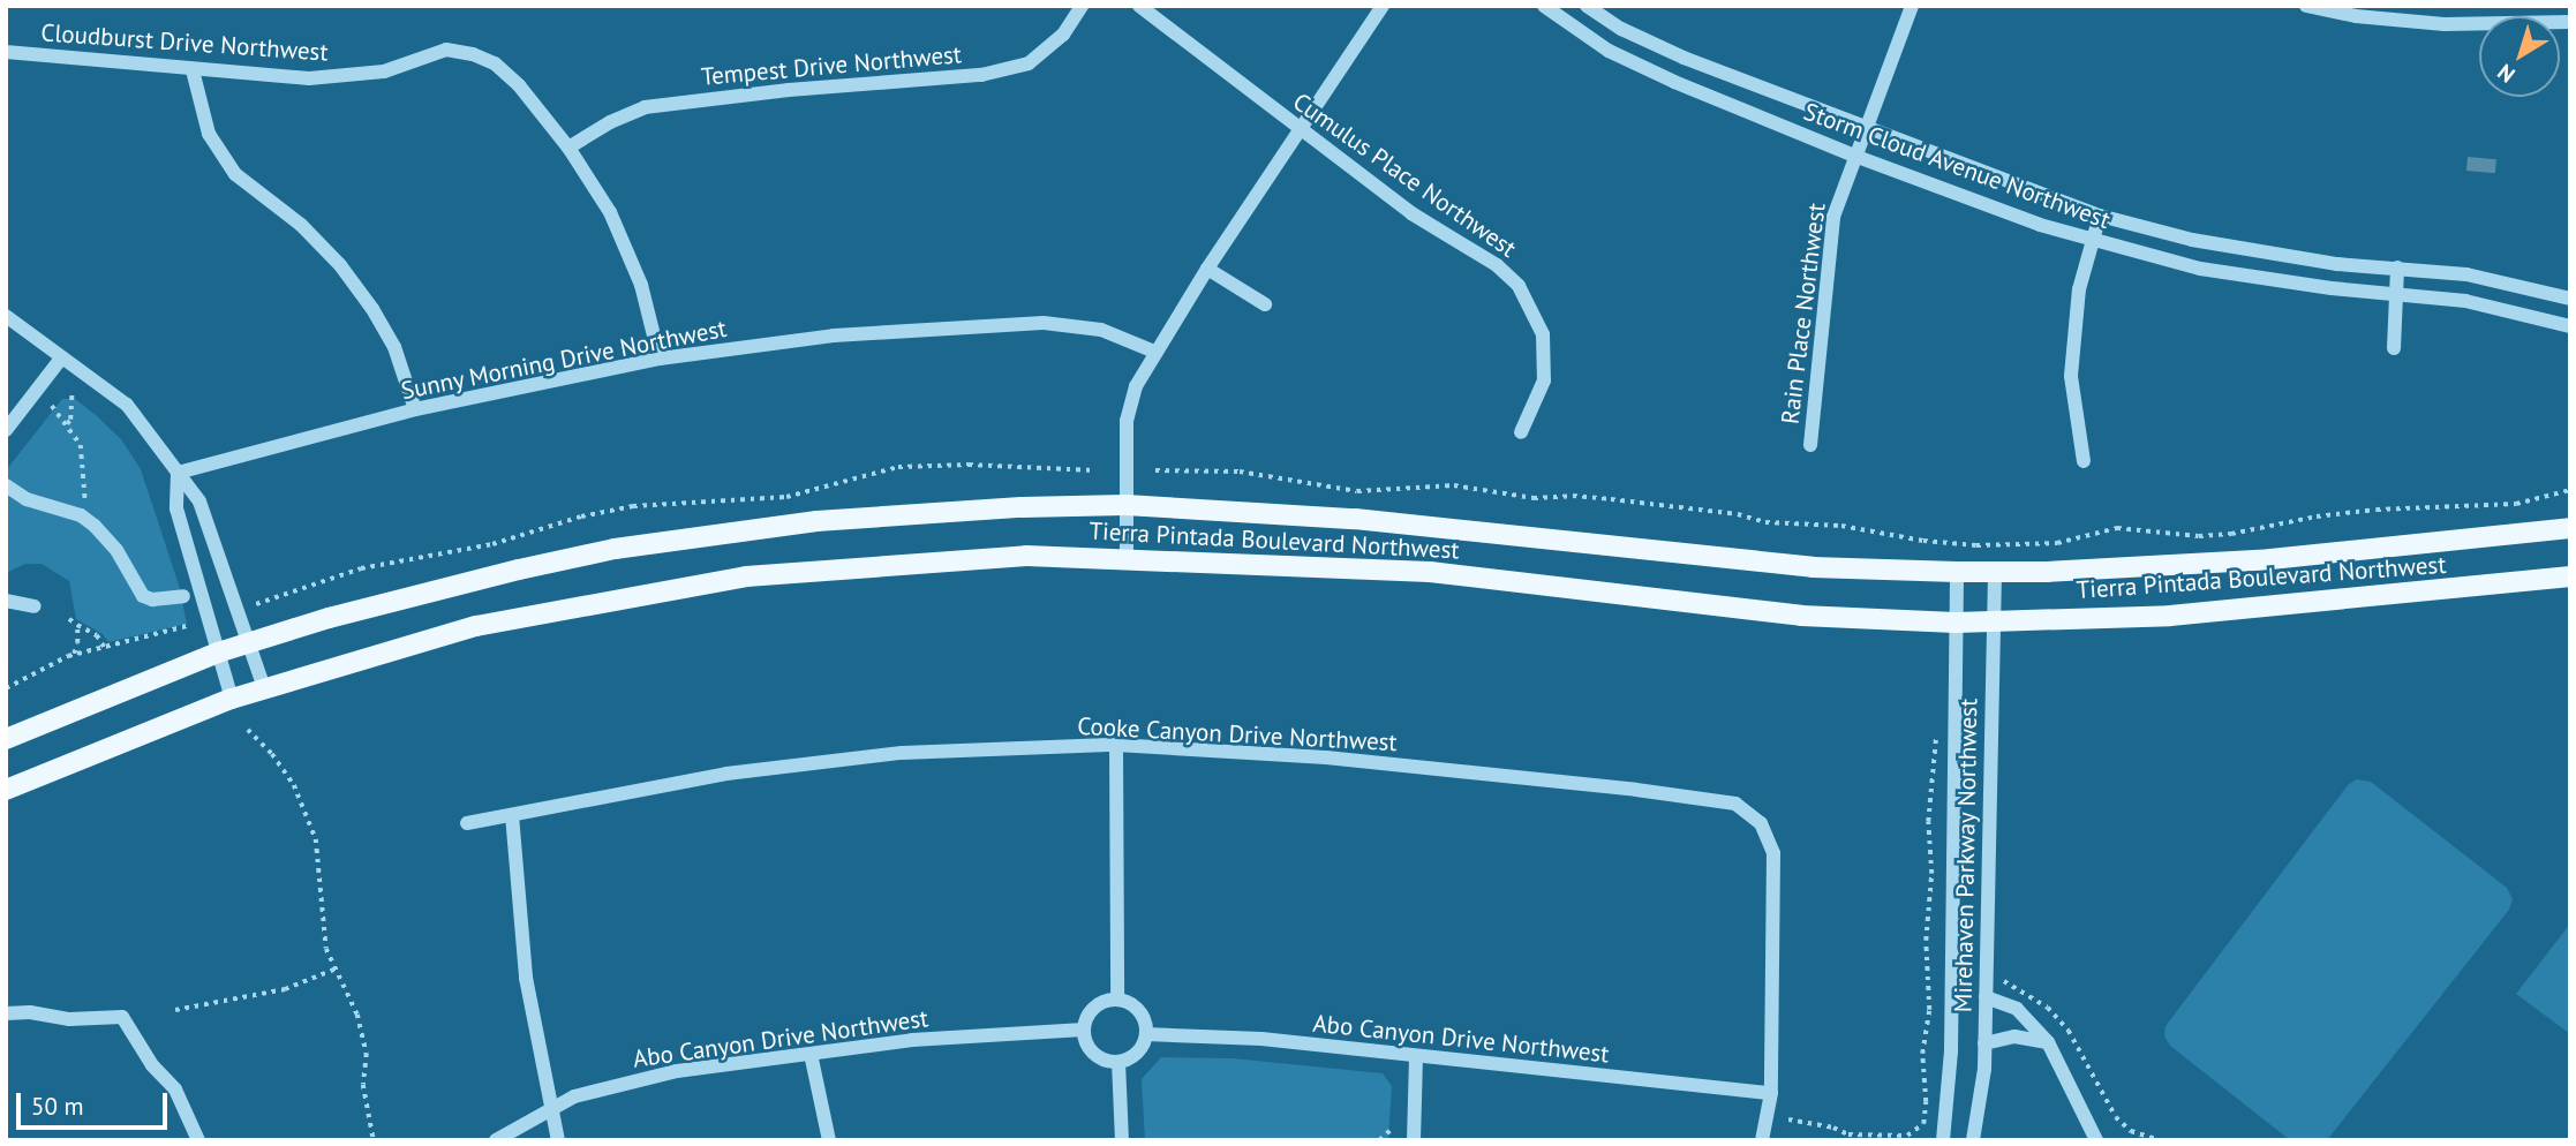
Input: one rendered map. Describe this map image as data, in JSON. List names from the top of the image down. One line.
{"streets":{"main road":["Tierra Pintada Boulevard Northwest"],"street":["Cloudburst Drive Northwest","Tempest Drive Northwest","Storm Cloud Avenue Northwest","Cumulus Place Northwest","Rain Place Northwest","Sunny Morning Drive Northwest","Cooke Canyon Drive Northwest","Mirehaven Parkway Northwest","Abo Canyon Drive Northwest"]},"crossings":[["Cloudburst Drive Northwest","Tempest Drive Northwest"],["Cloudburst Drive Northwest","Sunny Morning Drive Northwest"],["Storm Cloud Avenue Northwest","Rain Place Northwest"],["Tierra Pintada Boulevard Northwest","Mirehaven Parkway Northwest"],["Cooke Canyon Drive Northwest","Abo Canyon Drive Northwest"]],"scale_bar":"50 m","north":"bottom left"}
